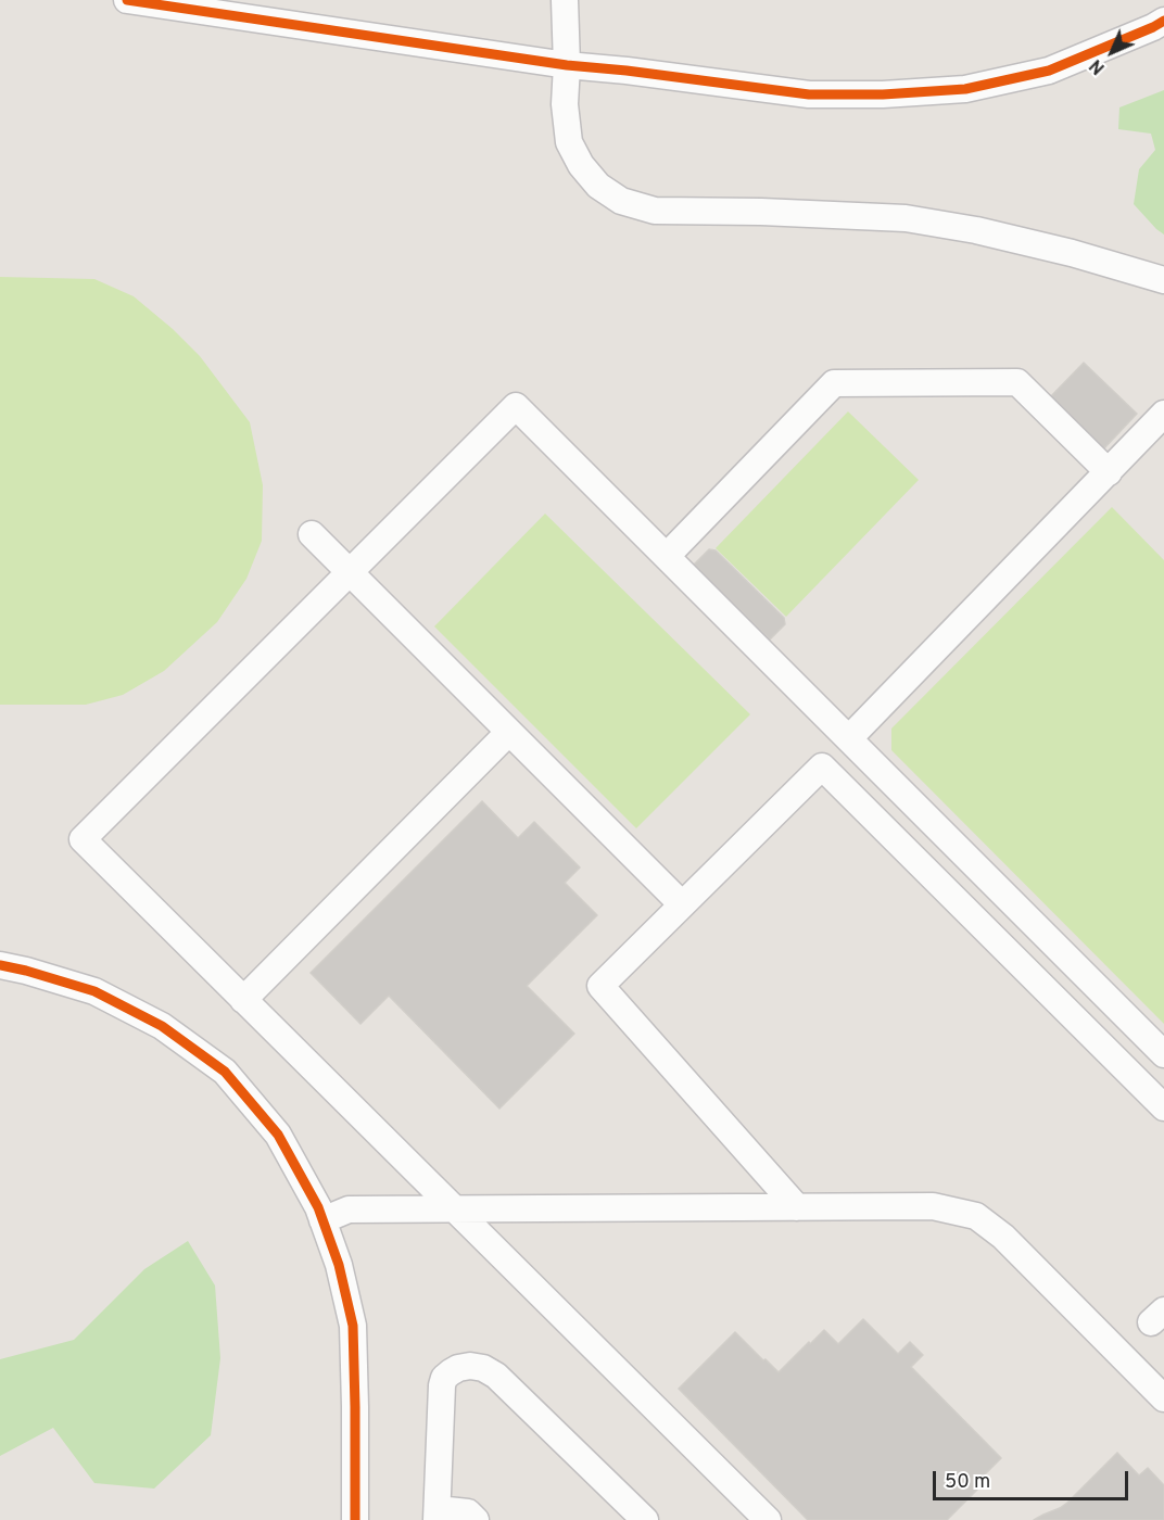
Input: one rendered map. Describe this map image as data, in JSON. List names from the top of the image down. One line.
{"scale_bar":"50 m","north":"bottom left"}
